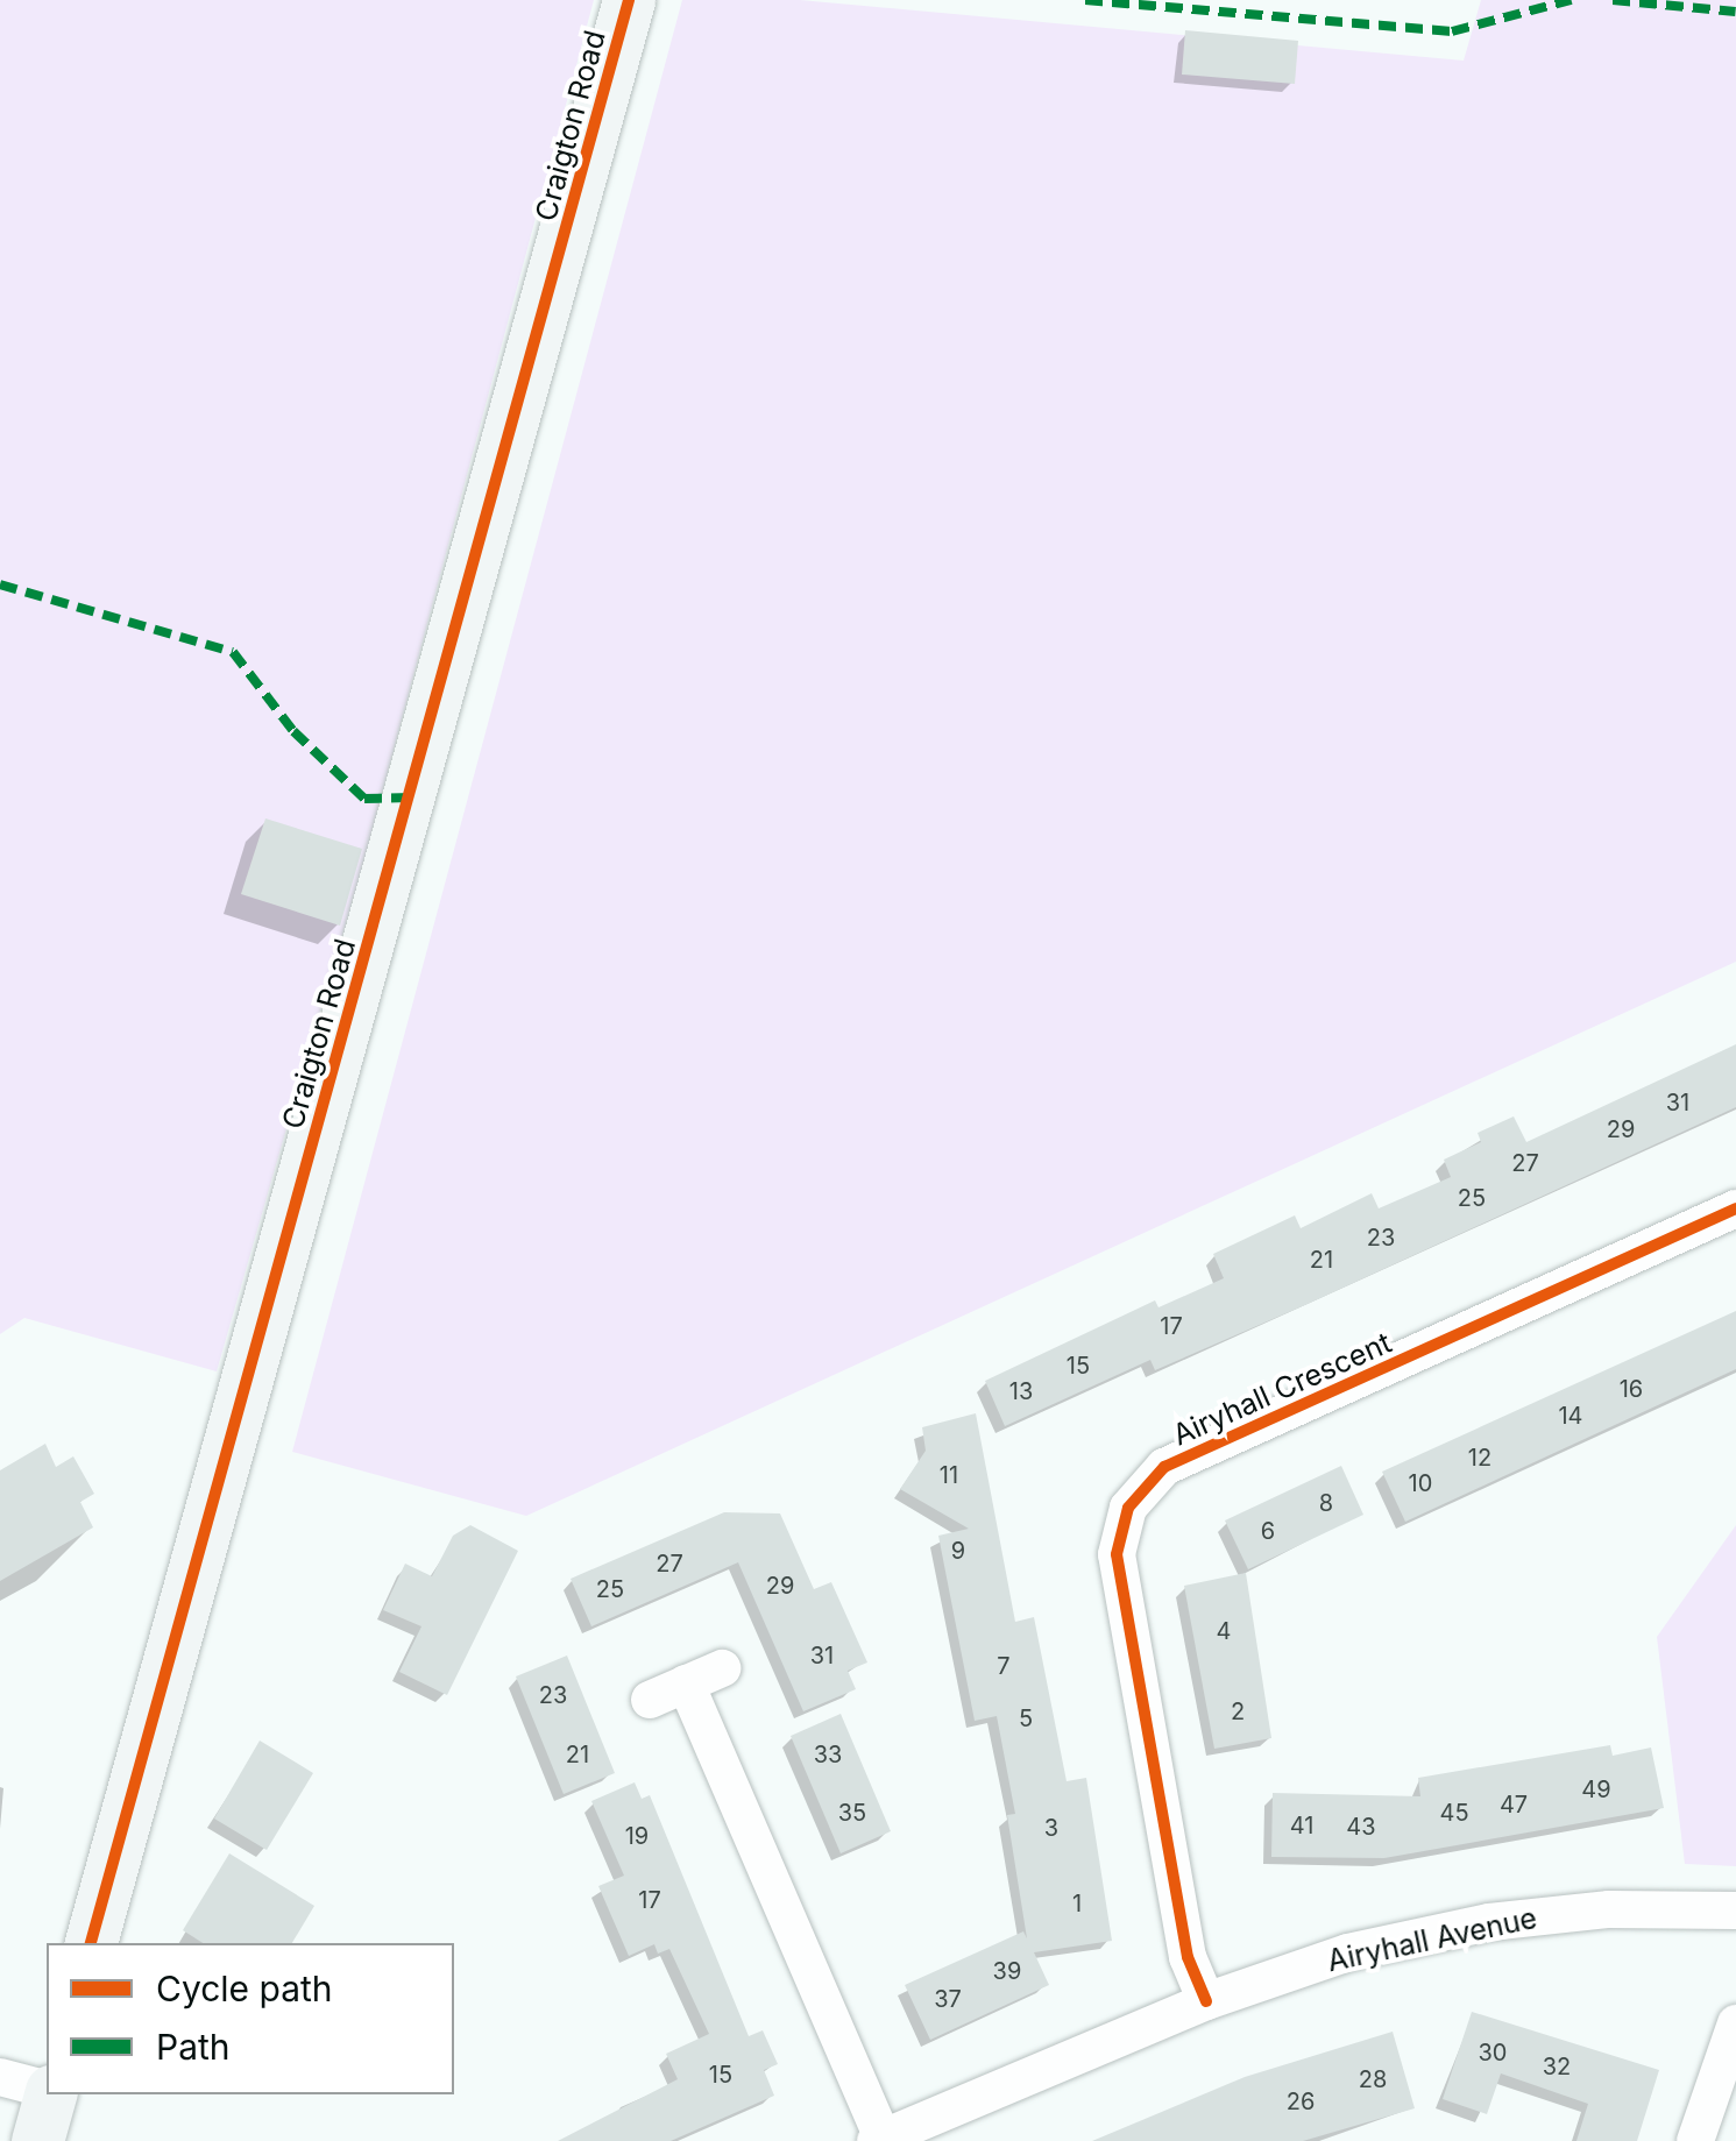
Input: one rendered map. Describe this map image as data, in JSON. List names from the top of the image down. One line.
{"streets":{"street":["Craigton Road","Airyhall Crescent","Airyhall Avenue"]},"crossings":[["Airyhall Crescent","Airyhall Avenue"]],"house_numbers":["31","29","27","25","23","21","17","15","16","13","14","12","11","10","8","6","9","27","29","25","4","31","7","23","2","5","21","33","49","47","35","45","41","43","3","19","17","1","39","37","30","32","15","28","26"],"legend":["Cycle path","Path"]}
